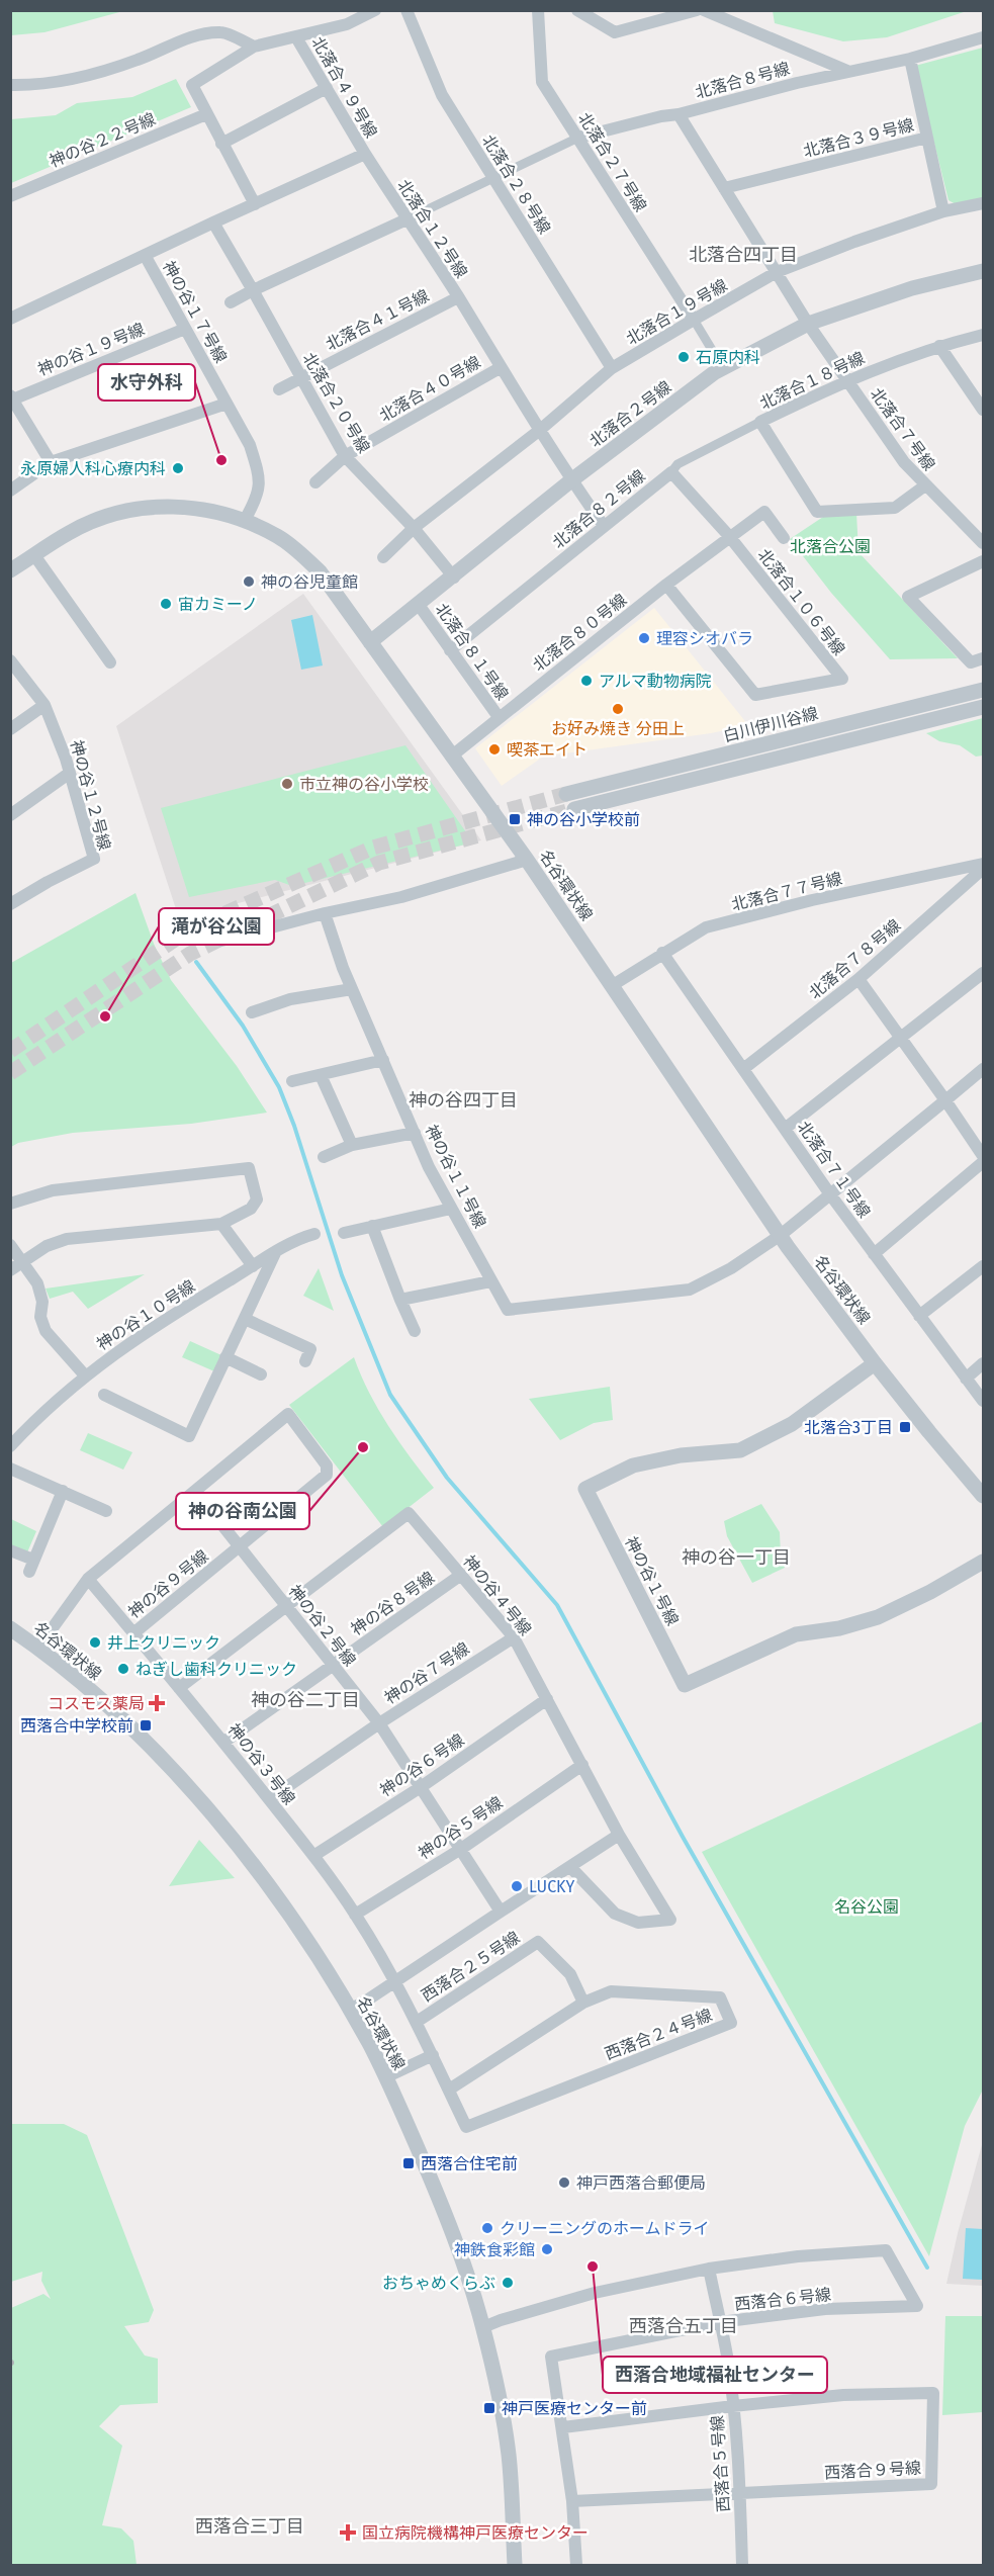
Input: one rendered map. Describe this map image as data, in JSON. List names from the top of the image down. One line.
{"streets":{"street":["北落合８号線","北落合４９号線","北落合３９号線","神の谷２２号線","北落合２７号線","北落合２８号線","北落合１２号線","神の谷１７号線","北落合１９号線","北落合４１号線","神の谷１９号線","北落合１８号線","北落合４０号線","北落合２０号線","北落合２号線","北落合７号線","北落合８２号線","北落合１０６号線","北落合８０号線","北落合８１号線","白川伊川谷線","神の谷１２号線","名谷環状線","北落合７７号線","北落合７８号線","北落合７１号線","神の谷１１号線","神の谷１０号線","神の谷１号線","神の谷９号線","神の谷４号線","神の谷８号線","神の谷２号線","神の谷７号線","神の谷３号線","神の谷６号線","神の谷５号線","西落合２５号線","西落合２４号線","西落合６号線","西落合５号線","西落合９号線"]},"crossings":[["北落合８号線","北落合３９号線"],["北落合８号線","北落合１９号線"],["北落合８号線","北落合２号線"],["北落合８号線","北落合７号線"],["北落合４９号線","北落合１２号線"],["北落合３９号線","北落合１９号線"],["北落合２７号線","北落合１９号線"],["北落合２８号線","北落合１９号線"],["北落合１２号線","北落合１９号線"],["北落合１２号線","北落合４１号線"],["北落合１２号線","北落合４０号線"],["北落合１２号線","北落合２号線"],["北落合１２号線","北落合８２号線"],["神の谷１７号線","神の谷１９号線"],["神の谷１７号線","名谷環状線"],["北落合４１号線","北落合２０号線"],["北落合１８号線","北落合７号線"],["北落合４０号線","北落合２０号線"],["北落合２０号線","北落合２号線"],["北落合２号線","北落合７号線"],["北落合２号線","北落合８１号線"],["北落合２号線","名谷環状線"],["北落合８２号線","北落合１０６号線"],["北落合８２号線","北落合８０号線"],["北落合８２号線","北落合８１号線"],["北落合１０６号線","北落合８０号線"],["北落合８０号線","北落合８１号線"],["北落合８０号線","名谷環状線"],["名谷環状線","北落合７７号線"],["名谷環状線","神の谷１１号線"],["名谷環状線","神の谷１号線"],["北落合７７号線","北落合７１号線"],["北落合７８号線","北落合７１号線"],["神の谷９号線","神の谷２号線"],["神の谷９号線","神の谷３号線"],["神の谷４号線","神の谷８号線"],["神の谷４号線","神の谷２号線"],["神の谷４号線","神の谷７号線"],["神の谷４号線","神の谷３号線"],["神の谷４号線","神の谷６号線"],["神の谷４号線","神の谷５号線"],["神の谷８号線","神の谷２号線"],["神の谷８号線","神の谷３号線"],["神の谷２号線","神の谷７号線"],["神の谷２号線","神の谷６号線"],["神の谷２号線","神の谷５号線"],["神の谷７号線","神の谷３号線"],["神の谷３号線","神の谷６号線"],["神の谷３号線","神の谷５号線"],["神の谷３号線","西落合２４号線"],["西落合２５号線","西落合２４号線"],["西落合６号線","西落合５号線"],["西落合６号線","西落合９号線"],["西落合５号線","西落合９号線"]],"districts":["北落合四丁目","神の谷四丁目","神の谷一丁目","神の谷二丁目","西落合五丁目","西落合三丁目"],"parks":["北落合公園","名谷公園"],"places":{"other":["石原内科","水守外科","永原婦人科心療内科","神の谷児童館","宙カミーノ","理容シオバラ","アルマ動物病院","お好み焼き 分田上","喫茶エイト","市立神の谷小学校","滝が谷公園","神の谷南公園","井上クリニック","ねぎし歯科クリニック","LUCKY","神戸西落合郵便局","クリーニングのホームドライ","神鉄食彩館","西落合地域福祉センター","おちゃめくらぶ"],"transit":["神の谷小学校前","北落合3丁目","西落合中学校前","西落合住宅前","神戸医療センター前"],"health":["コスモス薬局","国立病院機構神戸医療センター"]}}
